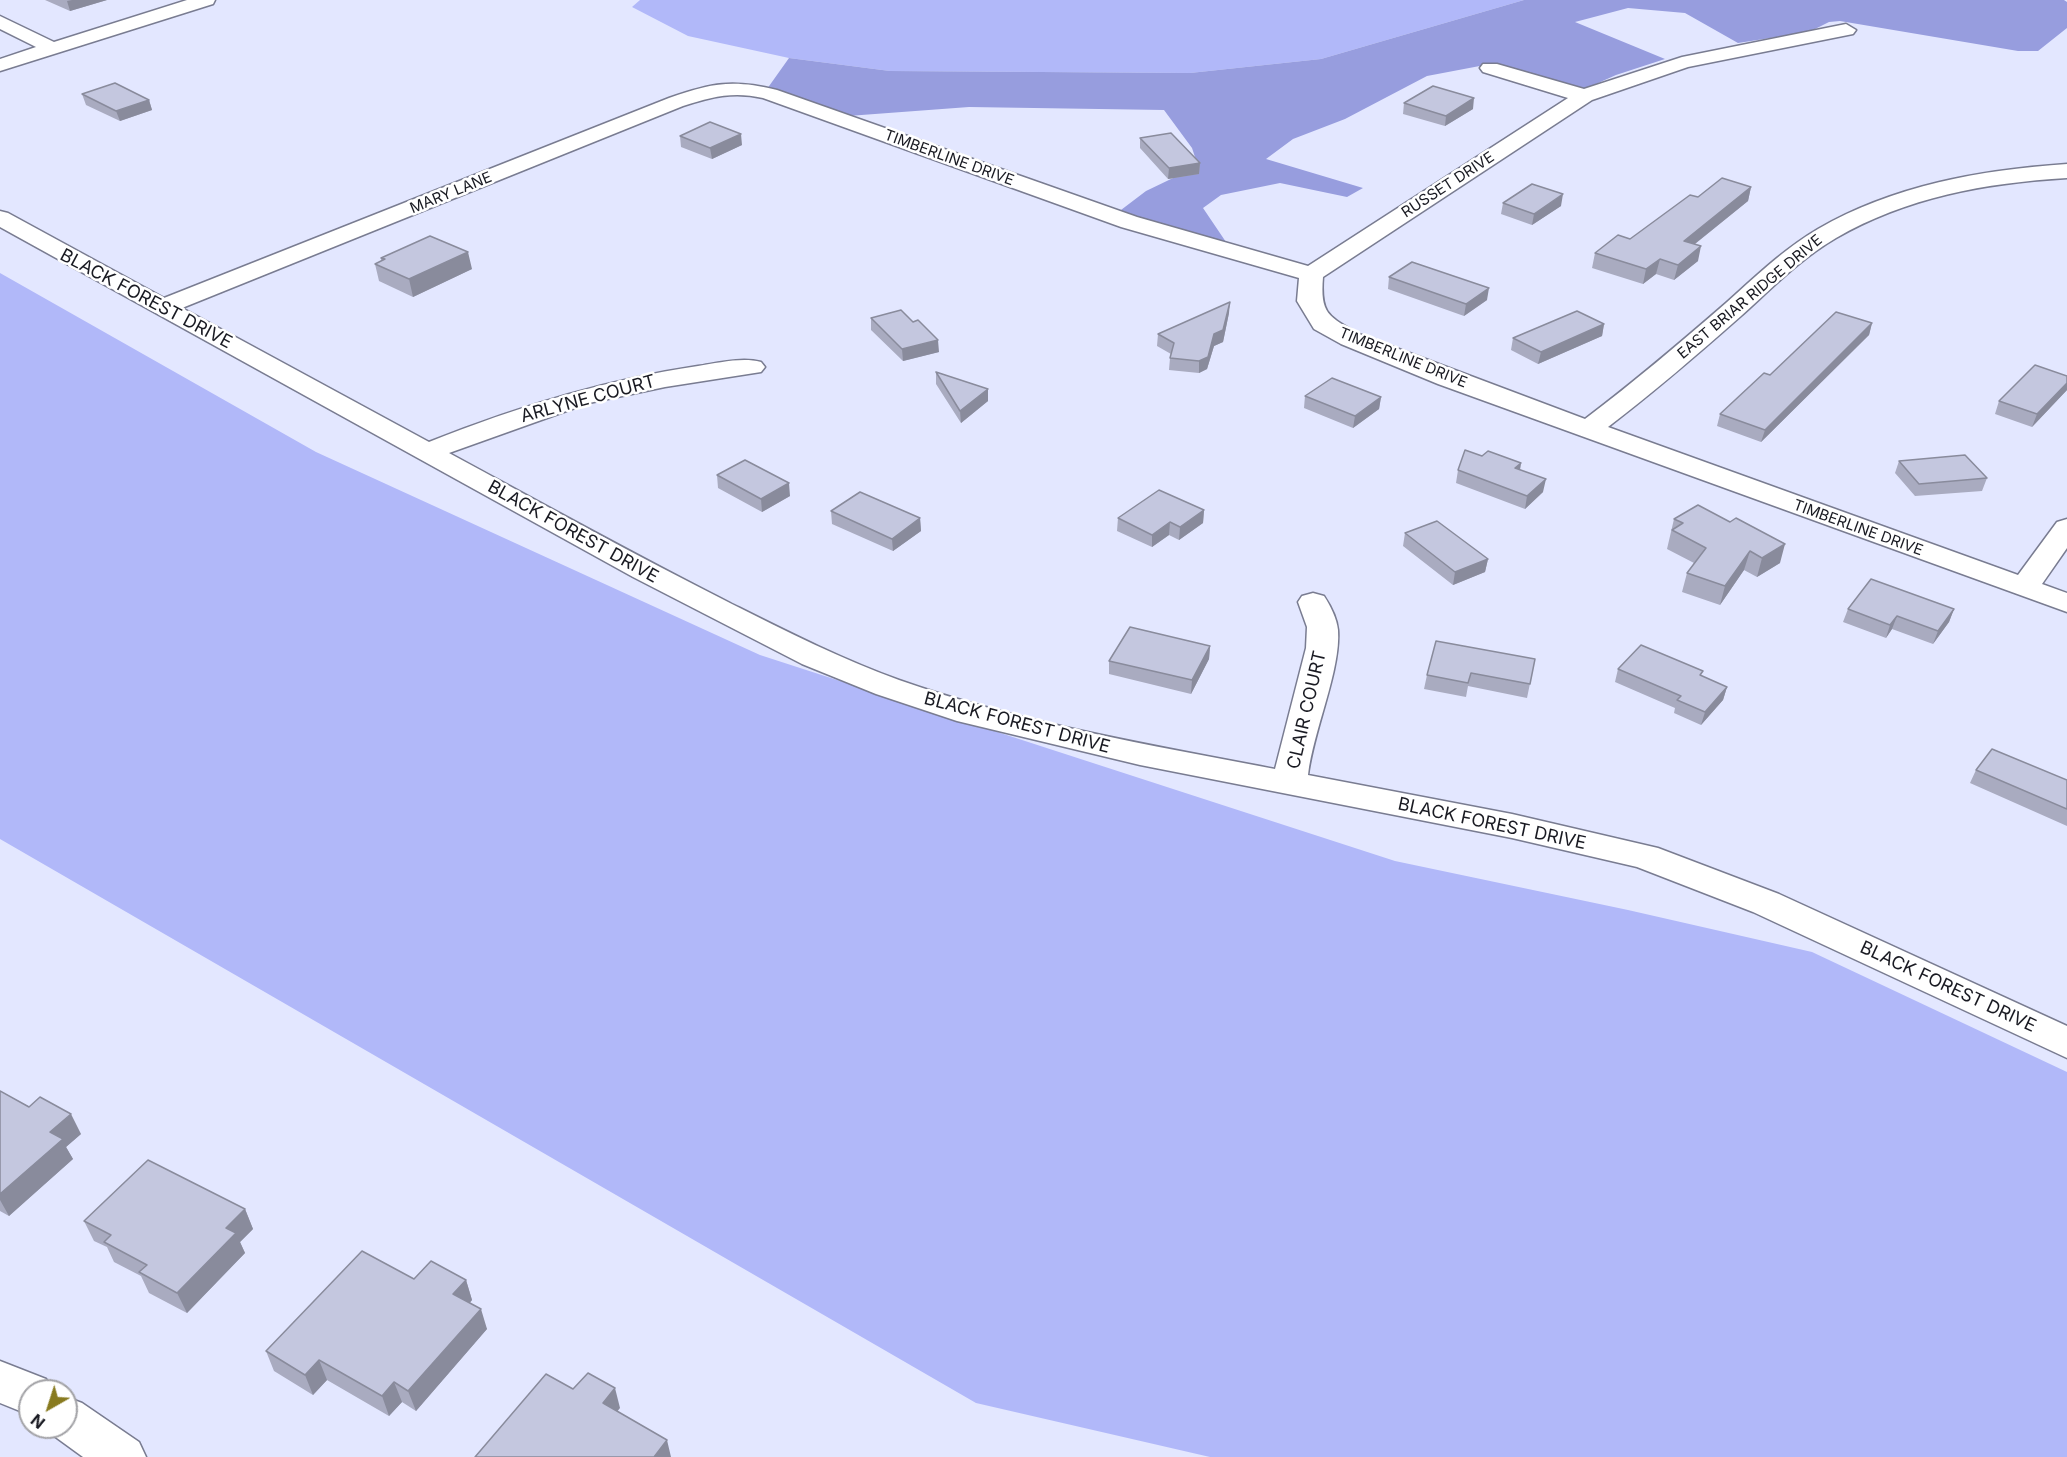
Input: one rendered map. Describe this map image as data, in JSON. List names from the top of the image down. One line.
{"streets":{"street":["TIMBERLINE DRIVE","RUSSET DRIVE","MARY LANE","EAST BRIAR RIDGE DRIVE","BLACK FOREST DRIVE","ARLYNE COURT","CLAIR COURT"]},"crossings":[["TIMBERLINE DRIVE","RUSSET DRIVE"],["TIMBERLINE DRIVE","MARY LANE"],["TIMBERLINE DRIVE","EAST BRIAR RIDGE DRIVE"],["MARY LANE","BLACK FOREST DRIVE"],["BLACK FOREST DRIVE","ARLYNE COURT"],["BLACK FOREST DRIVE","CLAIR COURT"]],"north":"bottom left"}
